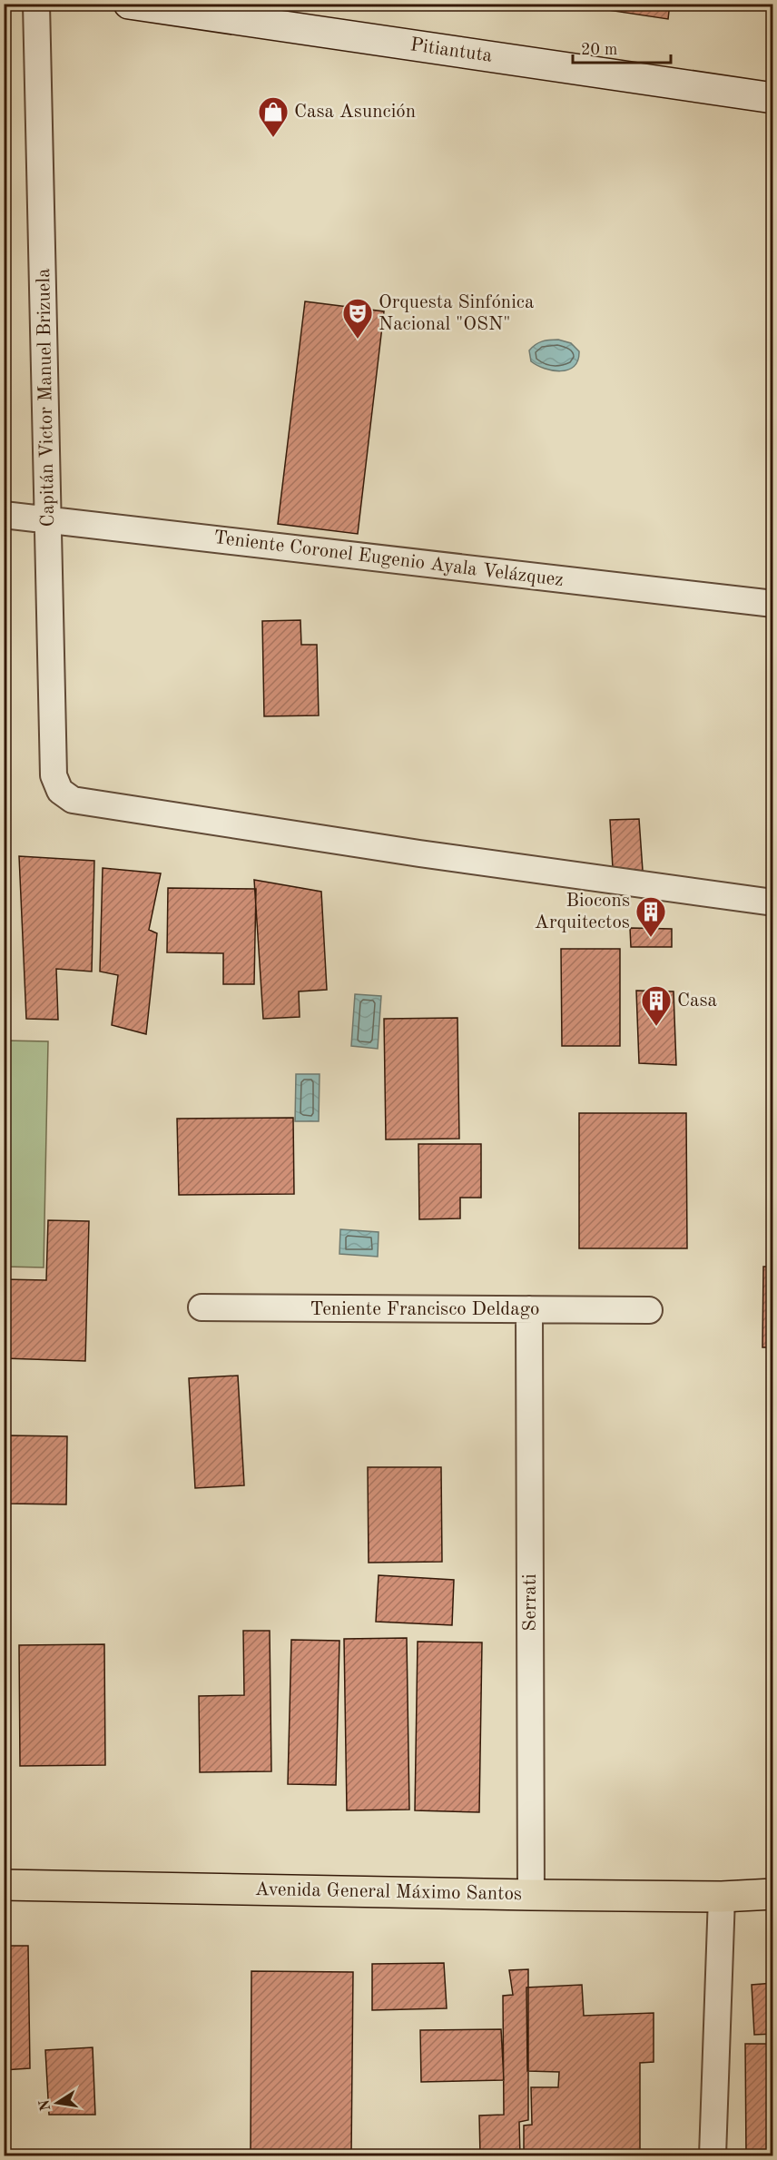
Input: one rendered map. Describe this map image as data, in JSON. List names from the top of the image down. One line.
{"streets":{"main road":["Avenida General Máximo Santos"],"street":["Pitiantuta","Capitán Victor Manuel Brizuela","Teniente Coronel Eugenio Ayala Velázquez","Teniente Francisco Deldago","Serrati"]},"crossings":[["Capitán Victor Manuel Brizuela","Teniente Coronel Eugenio Ayala Velázquez"],["Teniente Francisco Deldago","Serrati"],["Serrati","Avenida General Máximo Santos"]],"places":{"shop":["Casa Asunción"],"theatre":["Orquesta Sinfónica Nacional \"OSN\""],"building":["Biocons Arquitectos","Casa"]},"scale_bar":"20 m","north":"left"}
